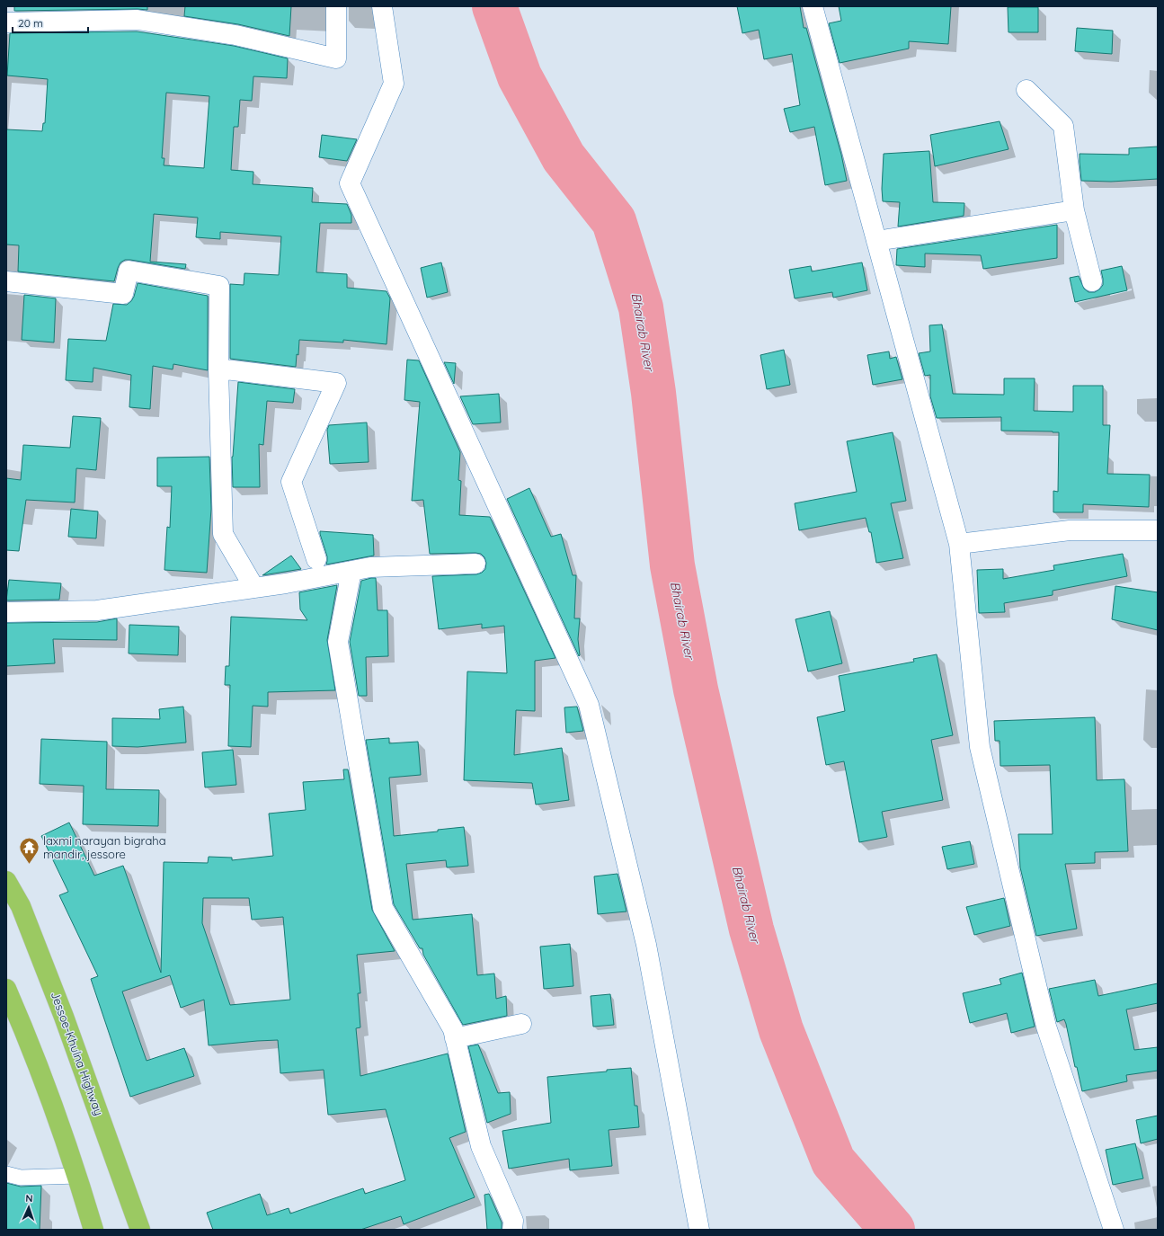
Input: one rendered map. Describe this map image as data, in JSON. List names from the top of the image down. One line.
{"streets":{"highway":["Jessoe-Khulna Highway"]},"water":["Bhairab River"],"places":{"temple":["laxmi narayan bigraha mandir, jessore"]},"scale_bar":"20 m","north":"top"}
